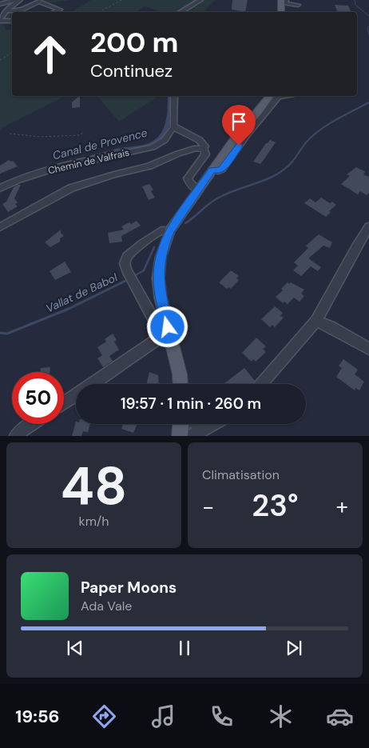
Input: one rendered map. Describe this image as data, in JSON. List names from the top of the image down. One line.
{"streets":{"street":["Chemin de Valfrais"]},"water":["Canal de Provence","Vallat de Babol"],"page":{"turn":["200 m","Continuez"],"limit":"50","trip":"19:57 · 1 min · 260 m","tile":[["48","km/h"],"Climatisation"],"heat":["−","23°","+"],"song":["Paper Moons","Ada Vale"],"tabs":"19:56"}}
